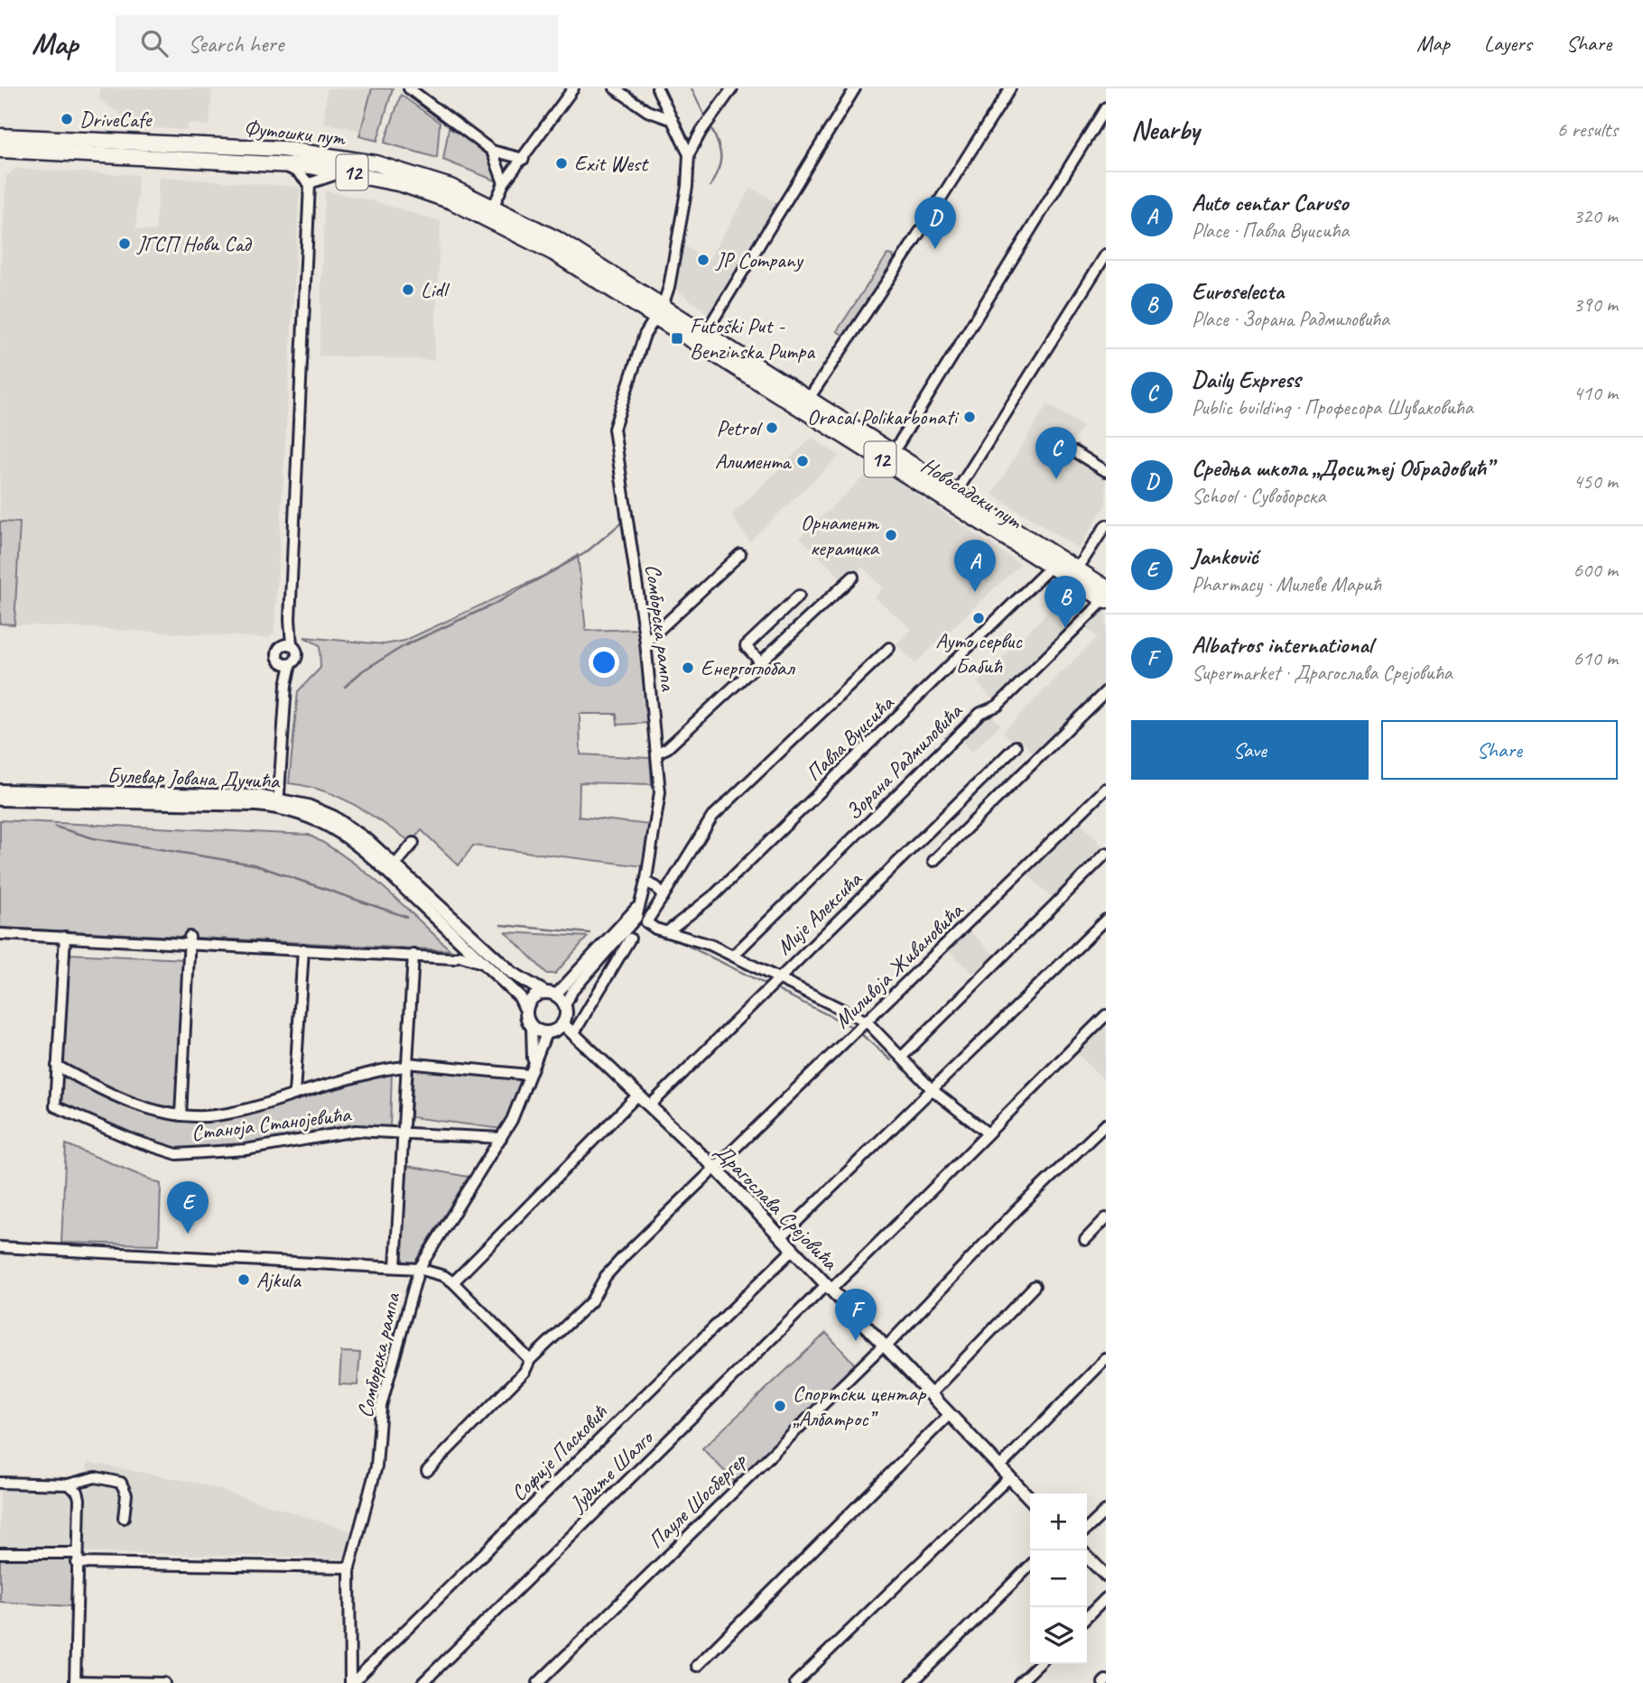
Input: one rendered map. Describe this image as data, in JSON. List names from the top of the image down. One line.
{"streets":{"main road":["Футошки пут","12","Новосадски пут"],"street":["Сомборска рампа","Павла Вуисића","Зорана Радмиловића","Булевар Јована Дучића","Мије Алексића","Миливоја Живановића","Станоја Станојевића","Драгослава Срејовића","Софије Пасковић","Јудите Шалго","Пауле Шосбергер"]},"crossings":[["Футошки пут","Новосадски пут"],["Футошки пут","Сомборска рампа"],["Новосадски пут","Сомборска рампа"],["Новосадски пут","Павла Вуисића"],["Новосадски пут","Зорана Радмиловића"],["Сомборска рампа","Булевар Јована Дучића"],["Сомборска рампа","Станоја Станојевића"],["Сомборска рампа","Драгослава Срејовића"],["Сомборска рампа","Софије Пасковић"],["Булевар Јована Дучића","Драгослава Срејовића"],["Мије Алексића","Драгослава Срејовића"],["Миливоја Живановића","Драгослава Срејовића"],["Драгослава Срејовића","Софије Пасковић"],["Драгослава Срејовића","Јудите Шалго"],["Драгослава Срејовића","Пауле Шосбергер"]],"places":{"other":["DriveCafe","Exit West","ЈГСП Нови Сад","JP Company","Lidl","Oracal Polikarbonati","Petrol","Алимента","Орнамент керамика","Ауто сервис Бабић","Енергоглобал","Ajkula","Спортски центар „Албатрос”"],"transit":["Futoški Put - Benzinska Pumpa"]},"page":{"header":"Map","search":"Search here","nav":["Map","Layers","Share"],"heading":["Nearby","6 results"],"list":[{"mark":"A","name":"Auto centar Caruso","note":"Place · Павла Вуисића","value":"320 m"},{"mark":"B","name":"Euroselecta","note":"Place · Зорана Радмиловића","value":"390 m"},{"mark":"C","name":"Daily Express","note":"Public building · Професора Шуваковића","value":"410 m"},{"mark":"D","name":"Средња школа „Доситеј Обрадовић”","note":"School · Сувоборска","value":"450 m"},{"mark":"E","name":"Janković","note":"Pharmacy · Милеве Марић","value":"600 m"},{"mark":"F","name":"Albatros international","note":"Supermarket · Драгослава Срејовића","value":"610 m"}],"pins":["D","C","A","B","E","F"],"buttons":["Save","Share"],"map_buttons":["+","−"]}}
